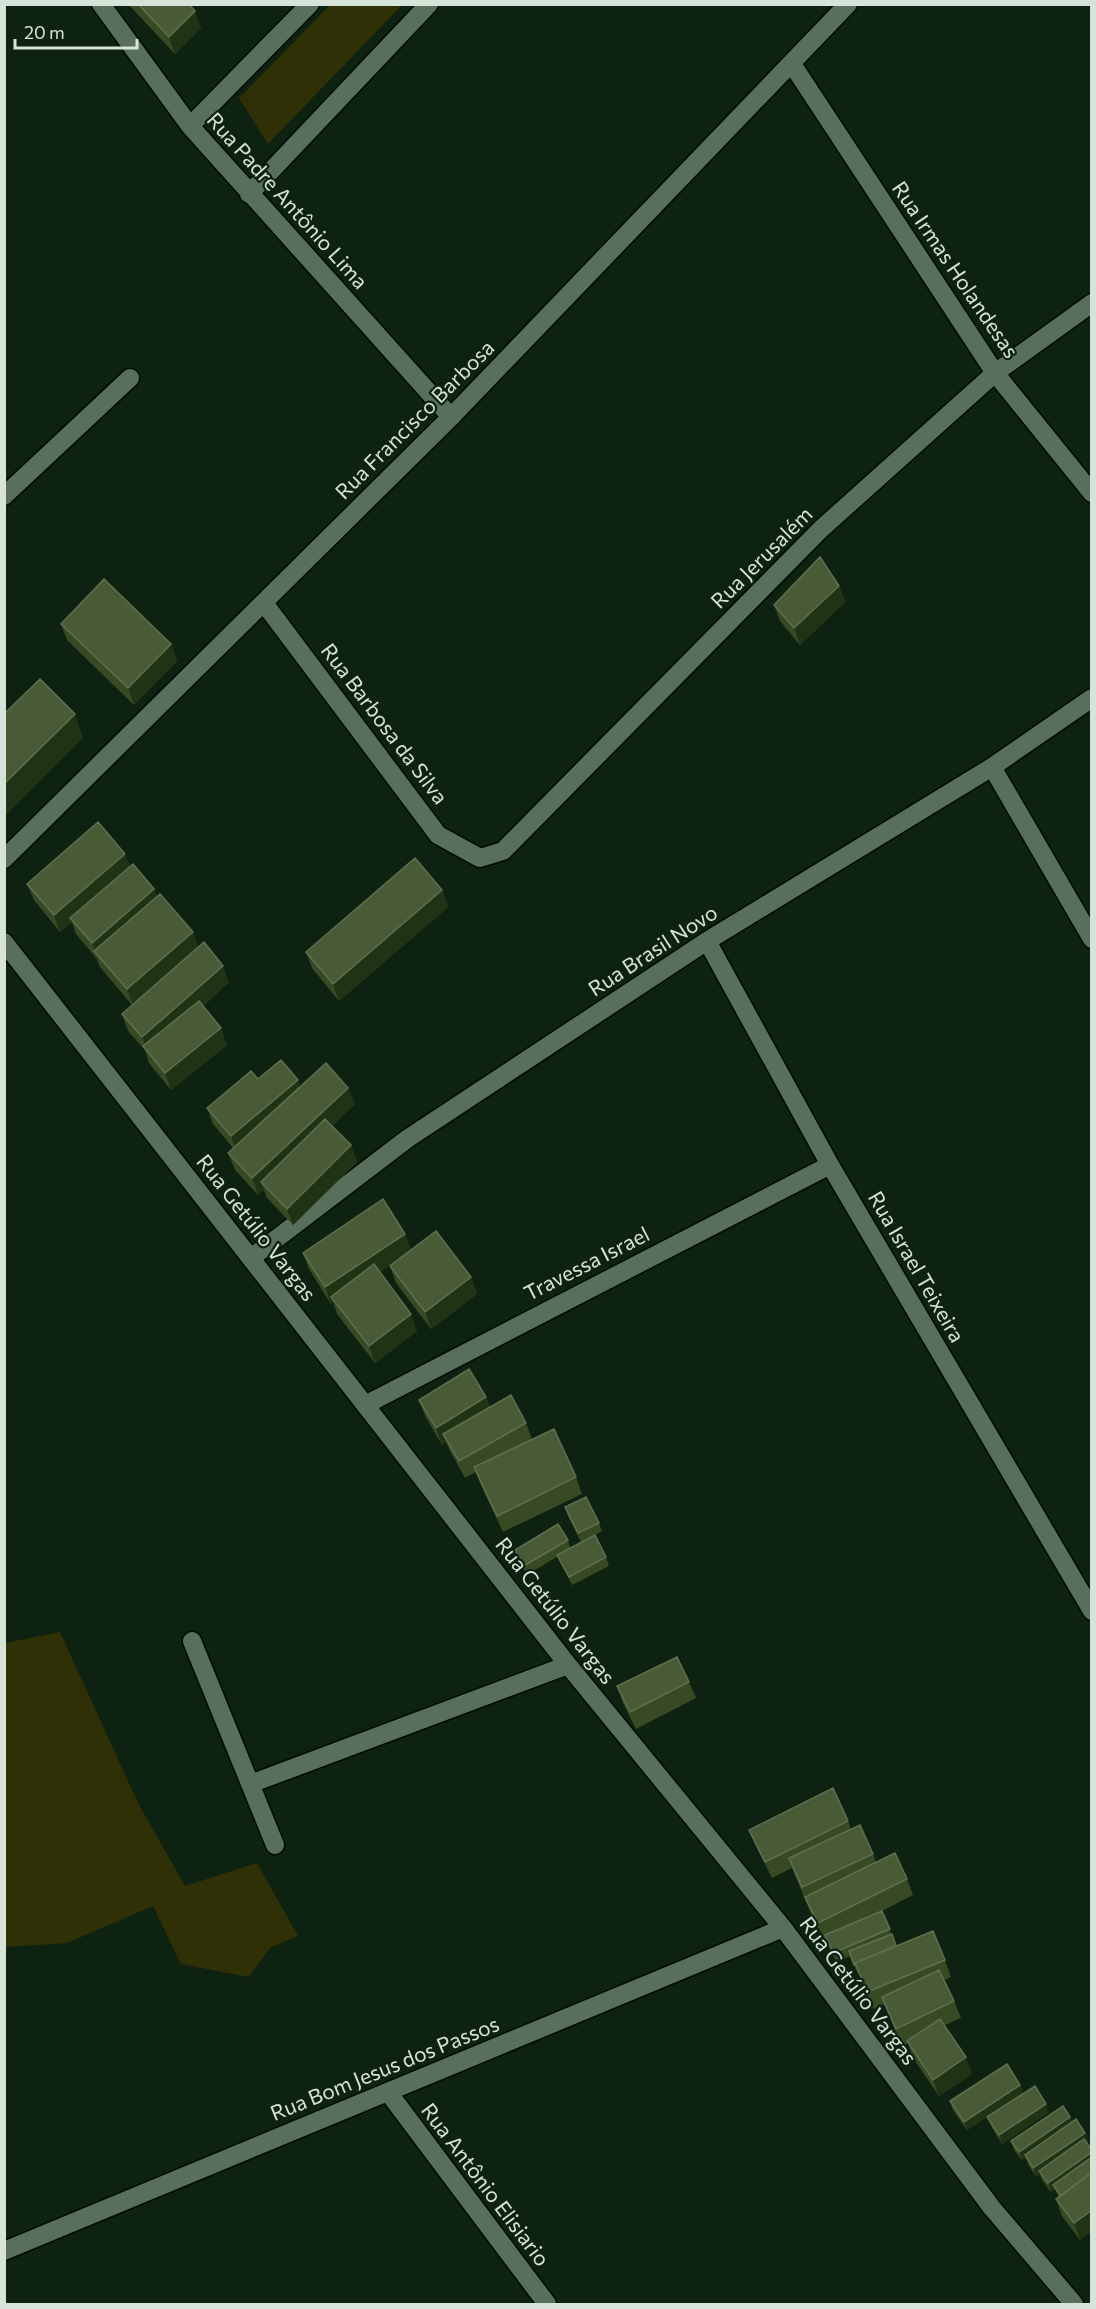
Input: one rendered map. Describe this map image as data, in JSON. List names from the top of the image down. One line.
{"streets":{"street":["Rua Padre Antônio Lima","Rua Irmas Holandesas","Rua Francisco Barbosa","Rua Jerusalém","Rua Barbosa da Silva","Rua Brasil Novo","Rua Getúlio Vargas","Travessa Israel","Rua Israel Teixeira","Rua Bom Jesus dos Passos","Rua Antônio Elisiario"]},"crossings":[["Rua Padre Antônio Lima","Rua Francisco Barbosa"],["Rua Irmas Holandesas","Rua Francisco Barbosa"],["Rua Irmas Holandesas","Rua Jerusalém"],["Rua Francisco Barbosa","Rua Barbosa da Silva"],["Rua Jerusalém","Rua Barbosa da Silva"],["Rua Brasil Novo","Rua Getúlio Vargas"],["Rua Brasil Novo","Rua Israel Teixeira"],["Rua Getúlio Vargas","Travessa Israel"],["Rua Getúlio Vargas","Rua Bom Jesus dos Passos"],["Travessa Israel","Rua Israel Teixeira"],["Rua Bom Jesus dos Passos","Rua Antônio Elisiario"]],"scale_bar":"20 m"}
